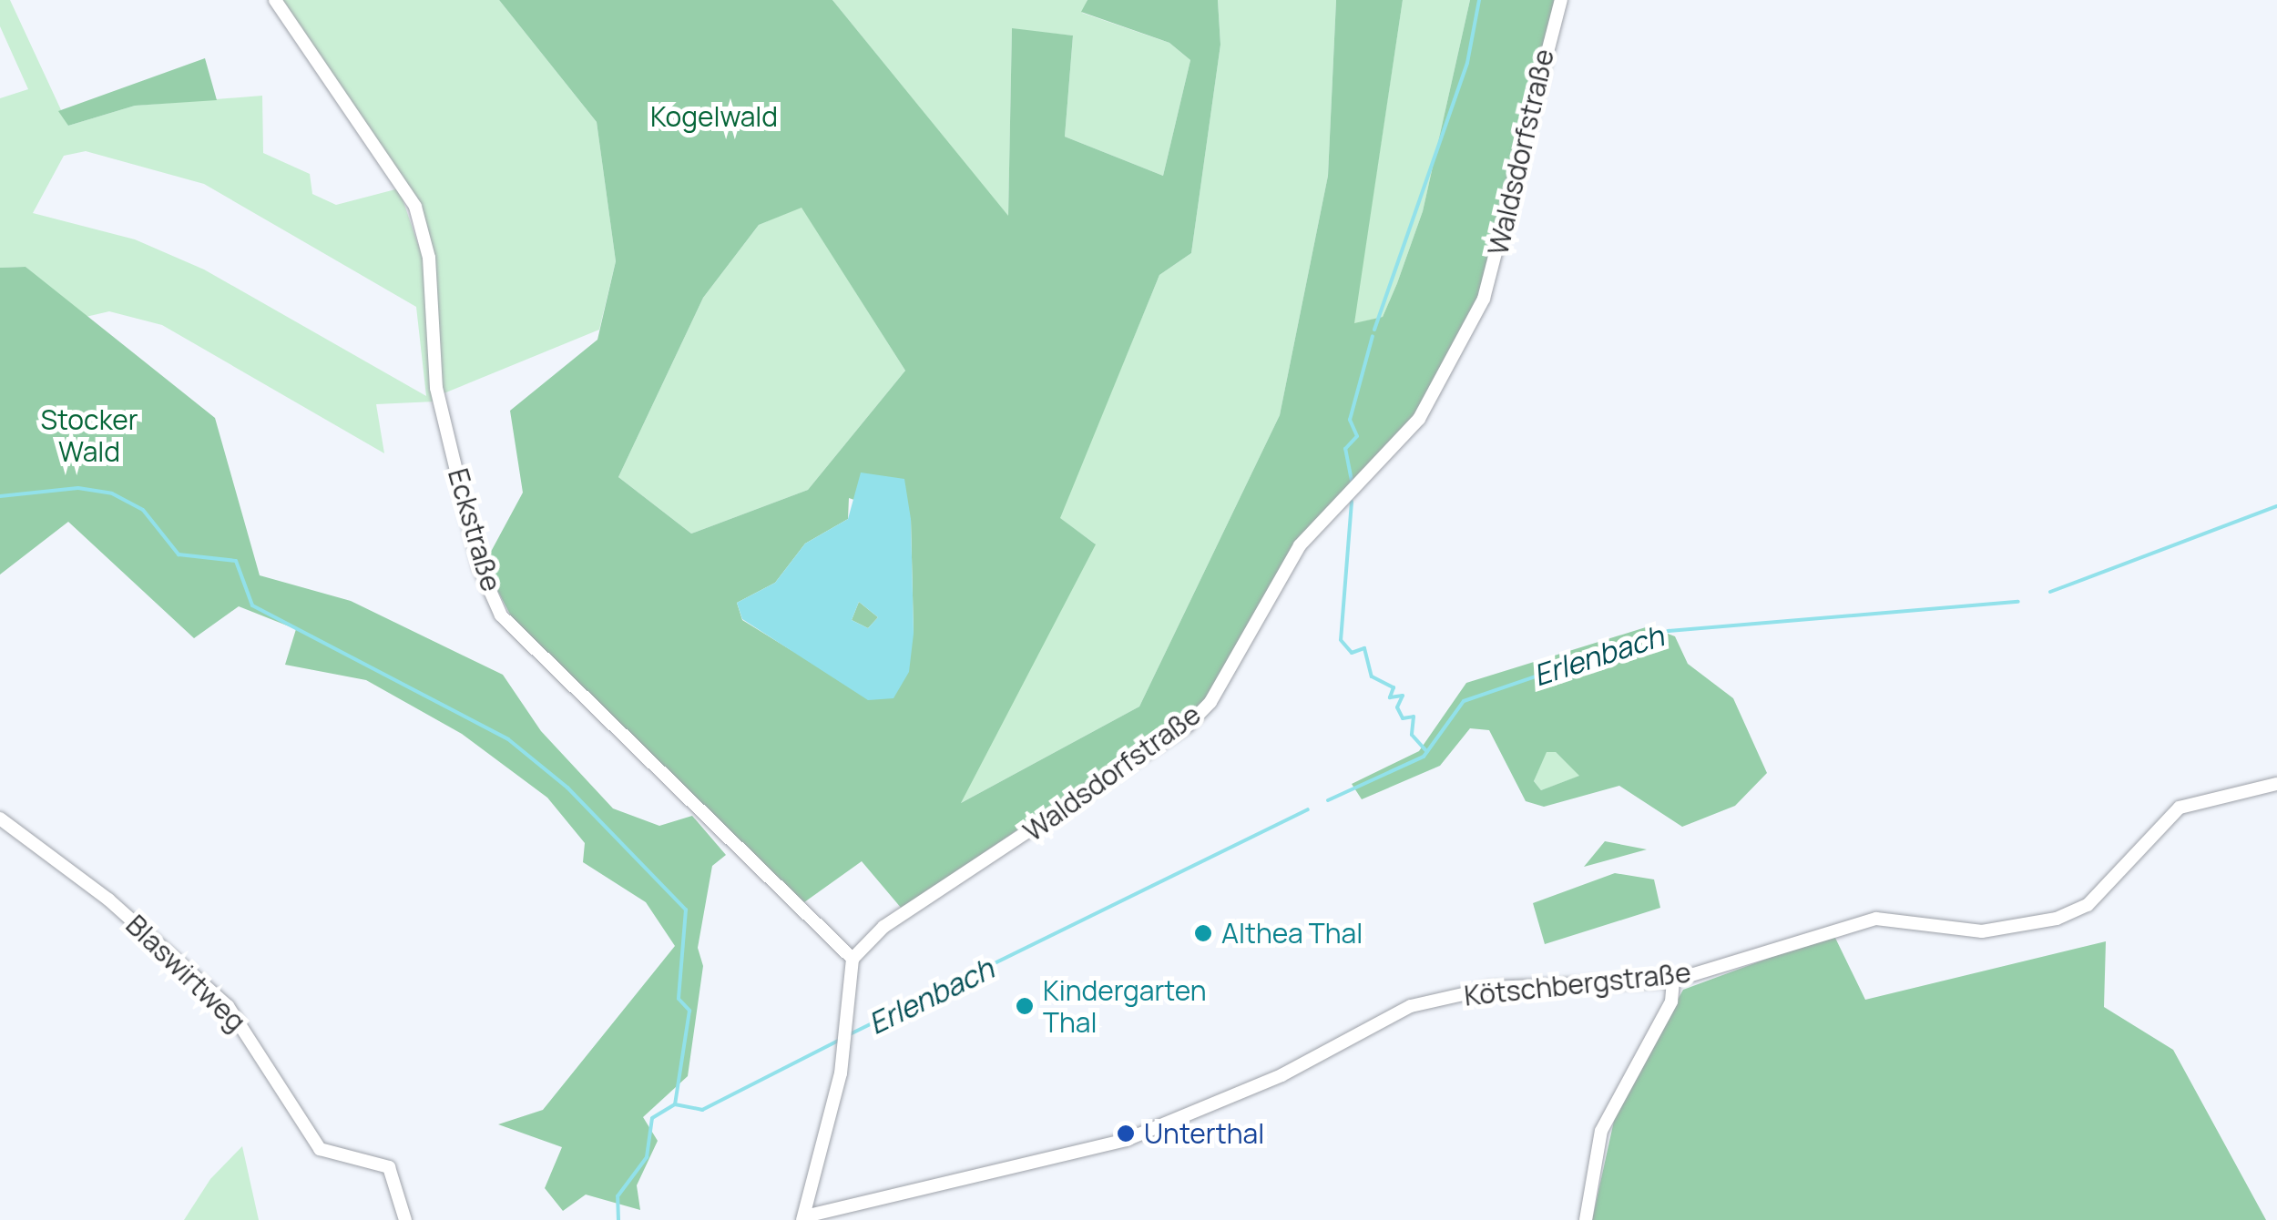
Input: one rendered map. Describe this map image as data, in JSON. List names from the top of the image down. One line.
{"streets":{"street":["Waldsdorfstraße","Eckstraße","Blaswirtweg","Kötschbergstraße"]},"crossings":[["Waldsdorfstraße","Eckstraße"]],"water":["Erlenbach"],"parks":["Kogelwald","Stocker Wald"],"places":["Althea Thal","Kindergarten Thal","Unterthal"]}
